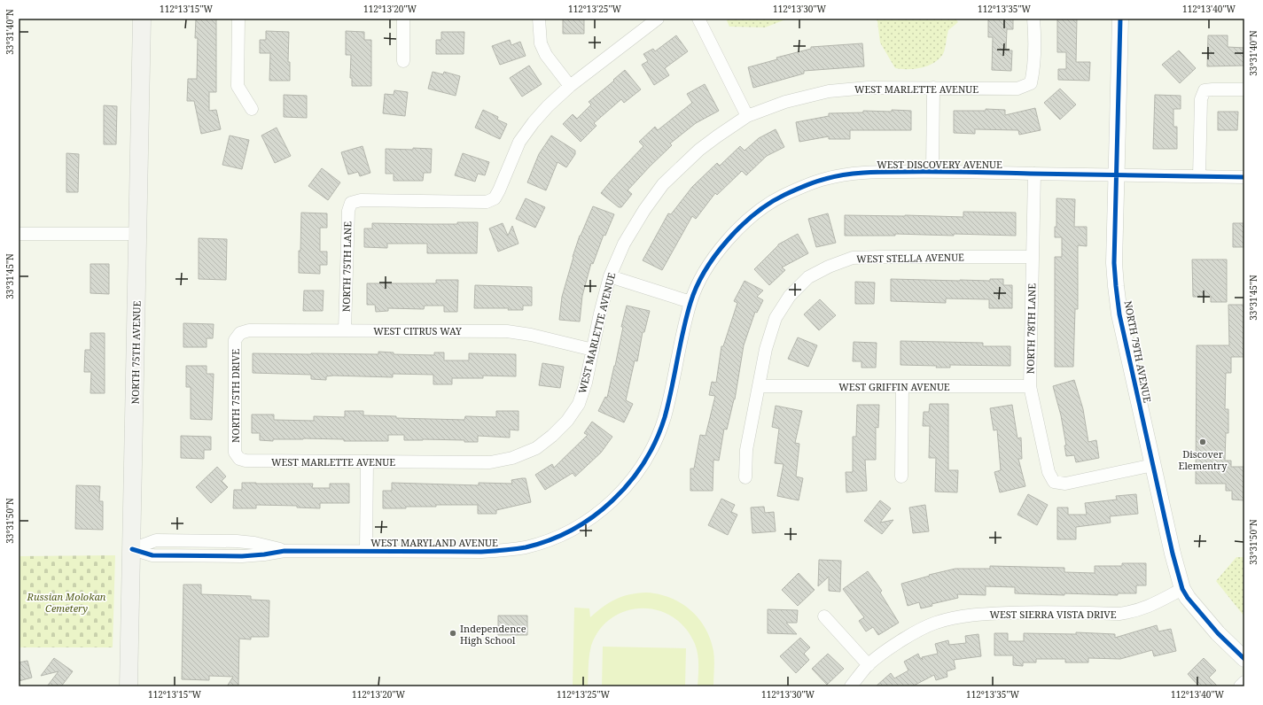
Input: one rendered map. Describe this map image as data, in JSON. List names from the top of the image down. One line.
{"streets":{"main road":["NORTH 75TH AVENUE"],"street":["WEST MARLETTE AVENUE","WEST DISCOVERY AVENUE","WEST STELLA AVENUE","NORTH 75TH LANE","NORTH 78TH LANE","WEST CITRUS WAY","NORTH 79TH AVENUE","WEST GRIFFIN AVENUE","NORTH 75TH DRIVE","WEST MARYLAND AVENUE","WEST SIERRA VISTA DRIVE"]},"crossings":[["WEST MARLETTE AVENUE","WEST CITRUS WAY"],["WEST MARLETTE AVENUE","NORTH 75TH DRIVE"],["WEST DISCOVERY AVENUE","NORTH 78TH LANE"],["WEST DISCOVERY AVENUE","NORTH 79TH AVENUE"],["WEST DISCOVERY AVENUE","WEST MARYLAND AVENUE"],["WEST STELLA AVENUE","NORTH 78TH LANE"],["WEST STELLA AVENUE","WEST GRIFFIN AVENUE"],["NORTH 75TH LANE","WEST CITRUS WAY"],["NORTH 78TH LANE","NORTH 79TH AVENUE"],["NORTH 78TH LANE","WEST GRIFFIN AVENUE"],["WEST CITRUS WAY","NORTH 75TH DRIVE"],["NORTH 79TH AVENUE","WEST SIERRA VISTA DRIVE"],["NORTH 75TH AVENUE","WEST MARYLAND AVENUE"]],"parks":["Russian Molokan Cemetery"],"places":["Discover Elementry","Independence High School"],"coordinates":["112°13'15\"W","112°13'20\"W","112°13'25\"W","112°13'30\"W","112°13'35\"W","112°13'40\"W","33°31'40\"N","33°31'45\"N","33°31'50\"N"]}
